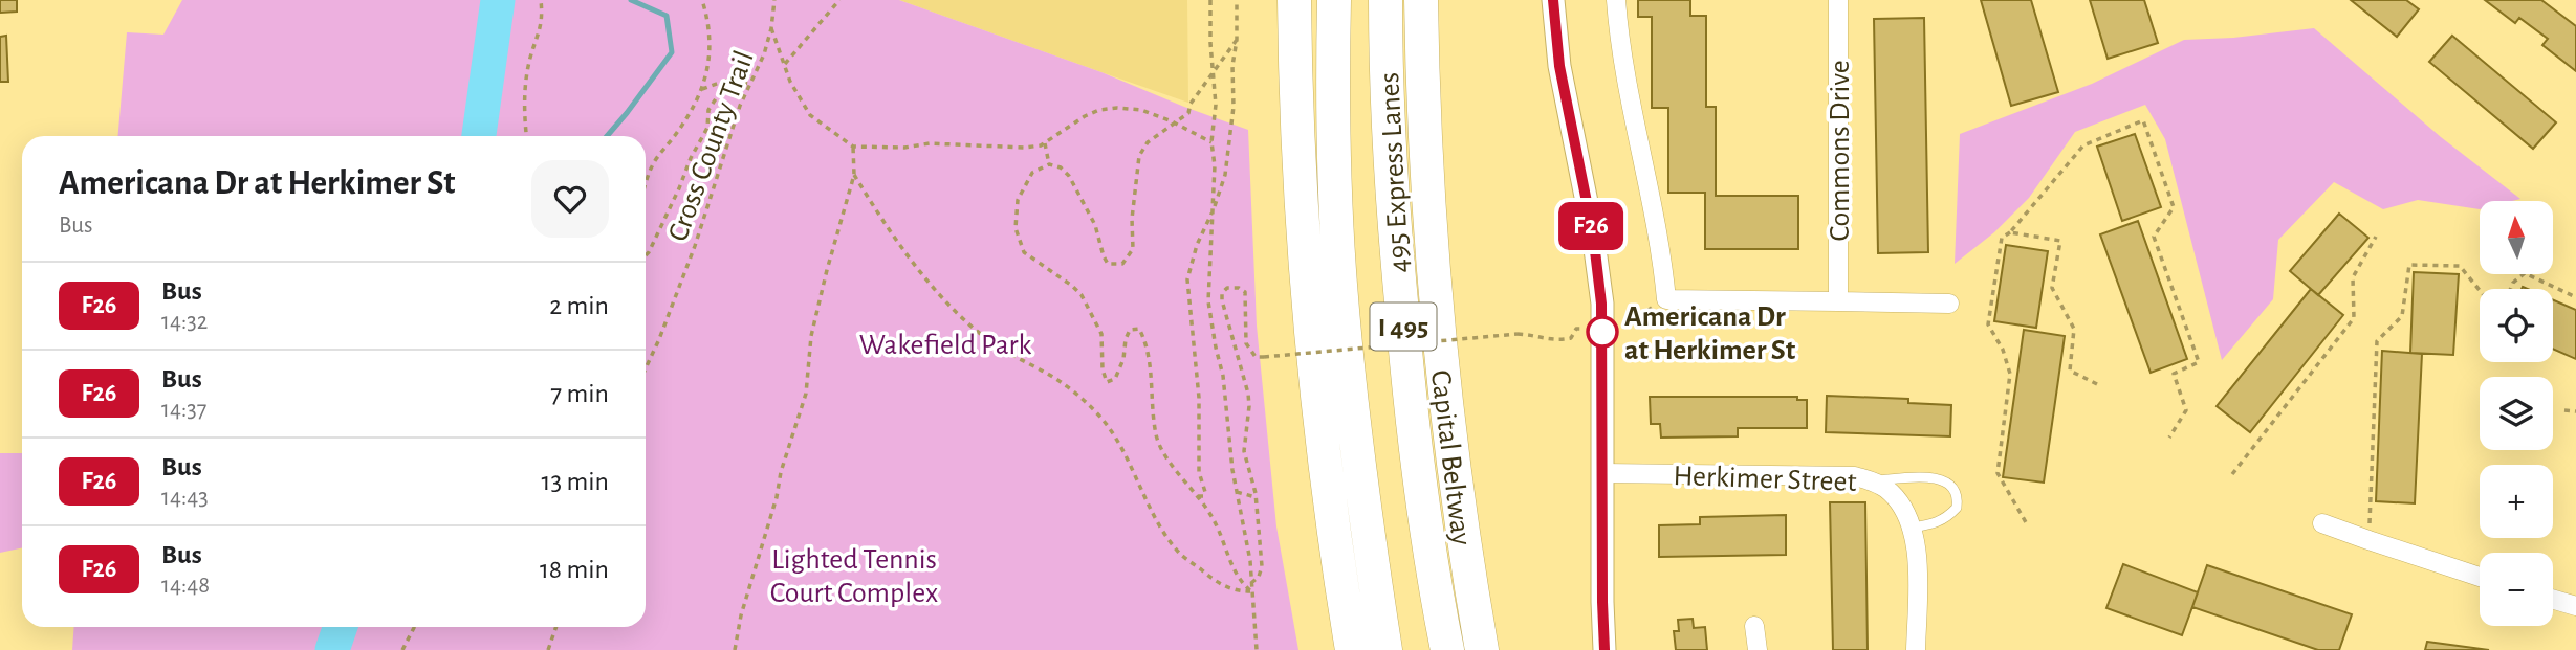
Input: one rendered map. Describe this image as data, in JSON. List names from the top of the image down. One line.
{"streets":{"highway":["495 Express Lanes","I 495","Capital Beltway"],"street":["Commons Drive","Herkimer Street"],"path":["Cross County Trail"]},"parks":["Wakefield Park","Lighted Tennis Court Complex"],"places":["Americana Dr at Herkimer St"],"lines":["bus line F26"],"north":"top","page":{"on_map":"F26","heading":["Americana Dr at Herkimer St","Bus"],"map_buttons":["+","−"],"list":[{"mark":"F26","name":"Bus","note":"14:32","value":"2 min"},{"mark":"F26","name":"Bus","note":"14:37","value":"7 min"},{"mark":"F26","name":"Bus","note":"14:43","value":"13 min"},{"mark":"F26","name":"Bus","note":"14:48","value":"18 min"}]}}
